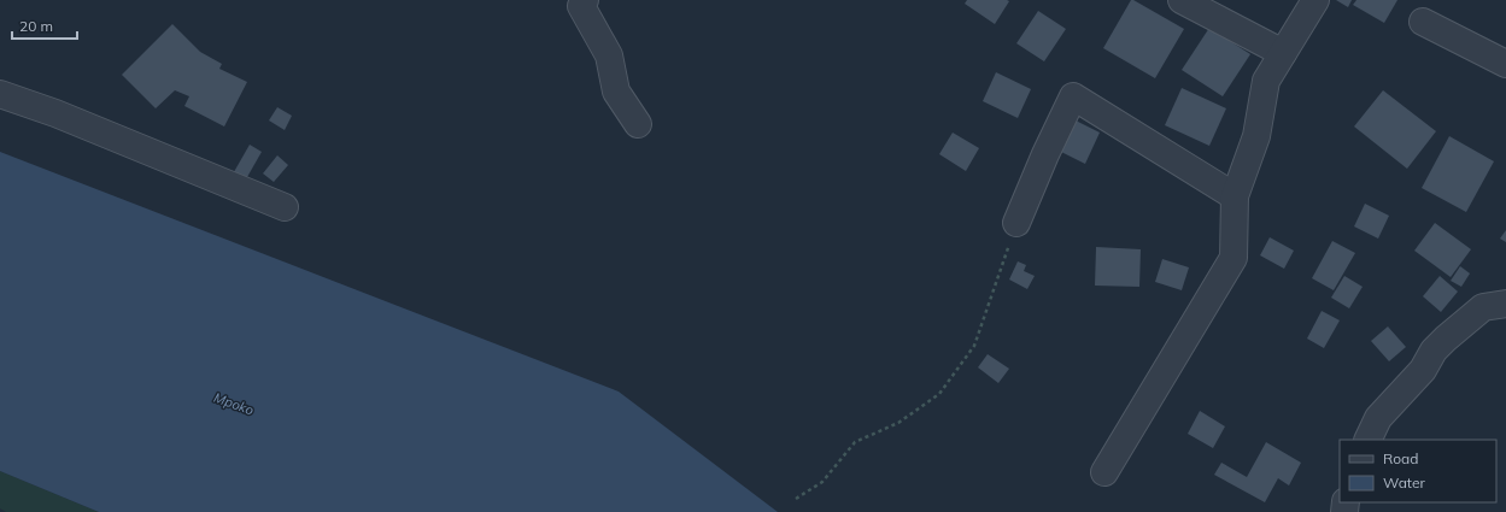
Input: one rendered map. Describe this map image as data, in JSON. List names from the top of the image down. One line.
{"water":["Mpoko"],"legend":["Road","Water"],"scale_bar":"20 m"}
